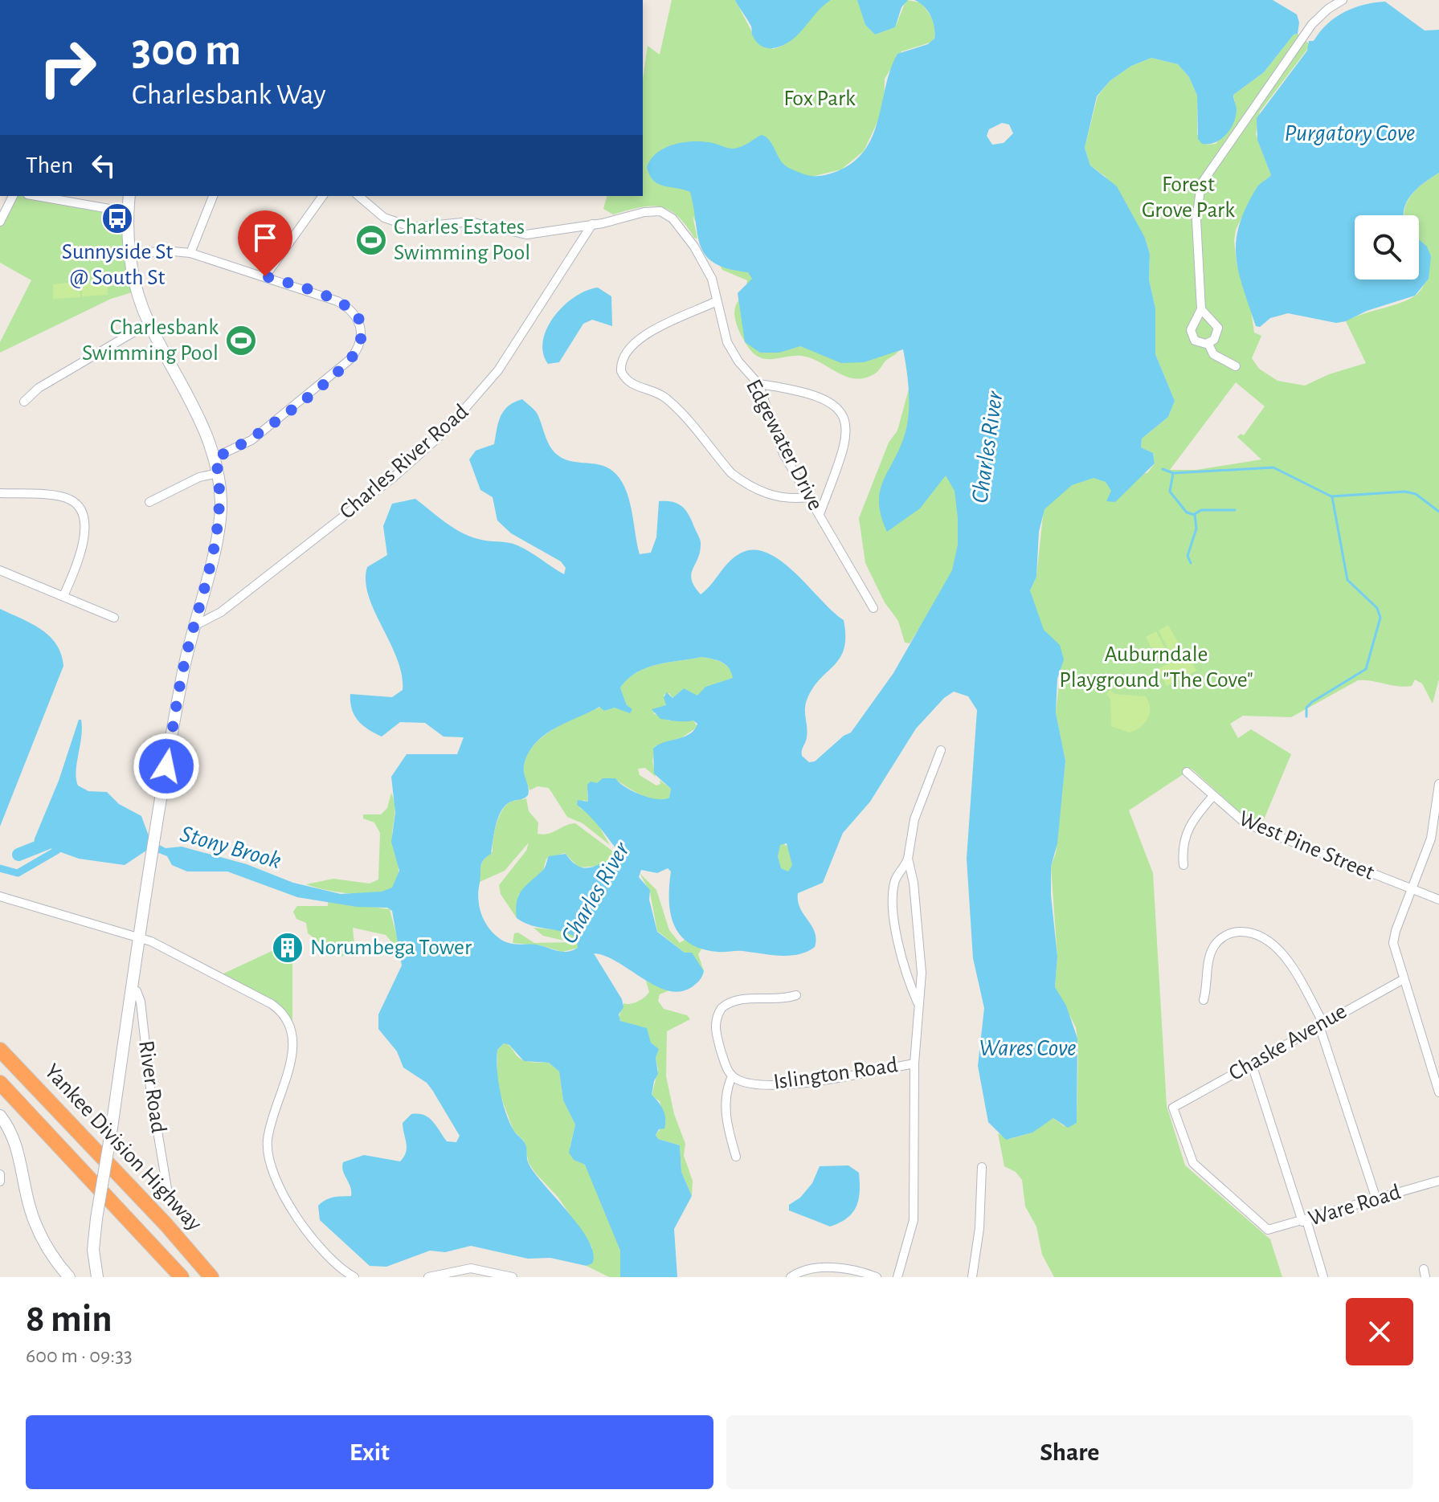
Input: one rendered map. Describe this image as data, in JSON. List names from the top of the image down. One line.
{"streets":{"highway":["Yankee Division Highway"],"main road":["River Road"],"street":["Edgewater Drive","Charles River Road","West Pine Street","Chaske Avenue","Islington Road","Ware Road"]},"crossings":[["Edgewater Drive","Charles River Road"],["Charles River Road","River Road"],["Chaske Avenue","Ware Road"]],"water":["Purgatory Cove","Charles River","Stony Brook","Wares Cove"],"parks":["Fox Park","Forest Grove Park","Auburndale Playground \"The Cove\""],"places":{"bus stop":["Sunnyside St @ South St"],"sports":["Charles Estates Swimming Pool","Charlesbank Swimming Pool"],"building":["Norumbega Tower"]},"page":{"turn":["300 m","Charlesbank Way"],"then":"Then","heading":["8 min","600 m · 09:33"],"buttons":["Exit","Share"]}}
